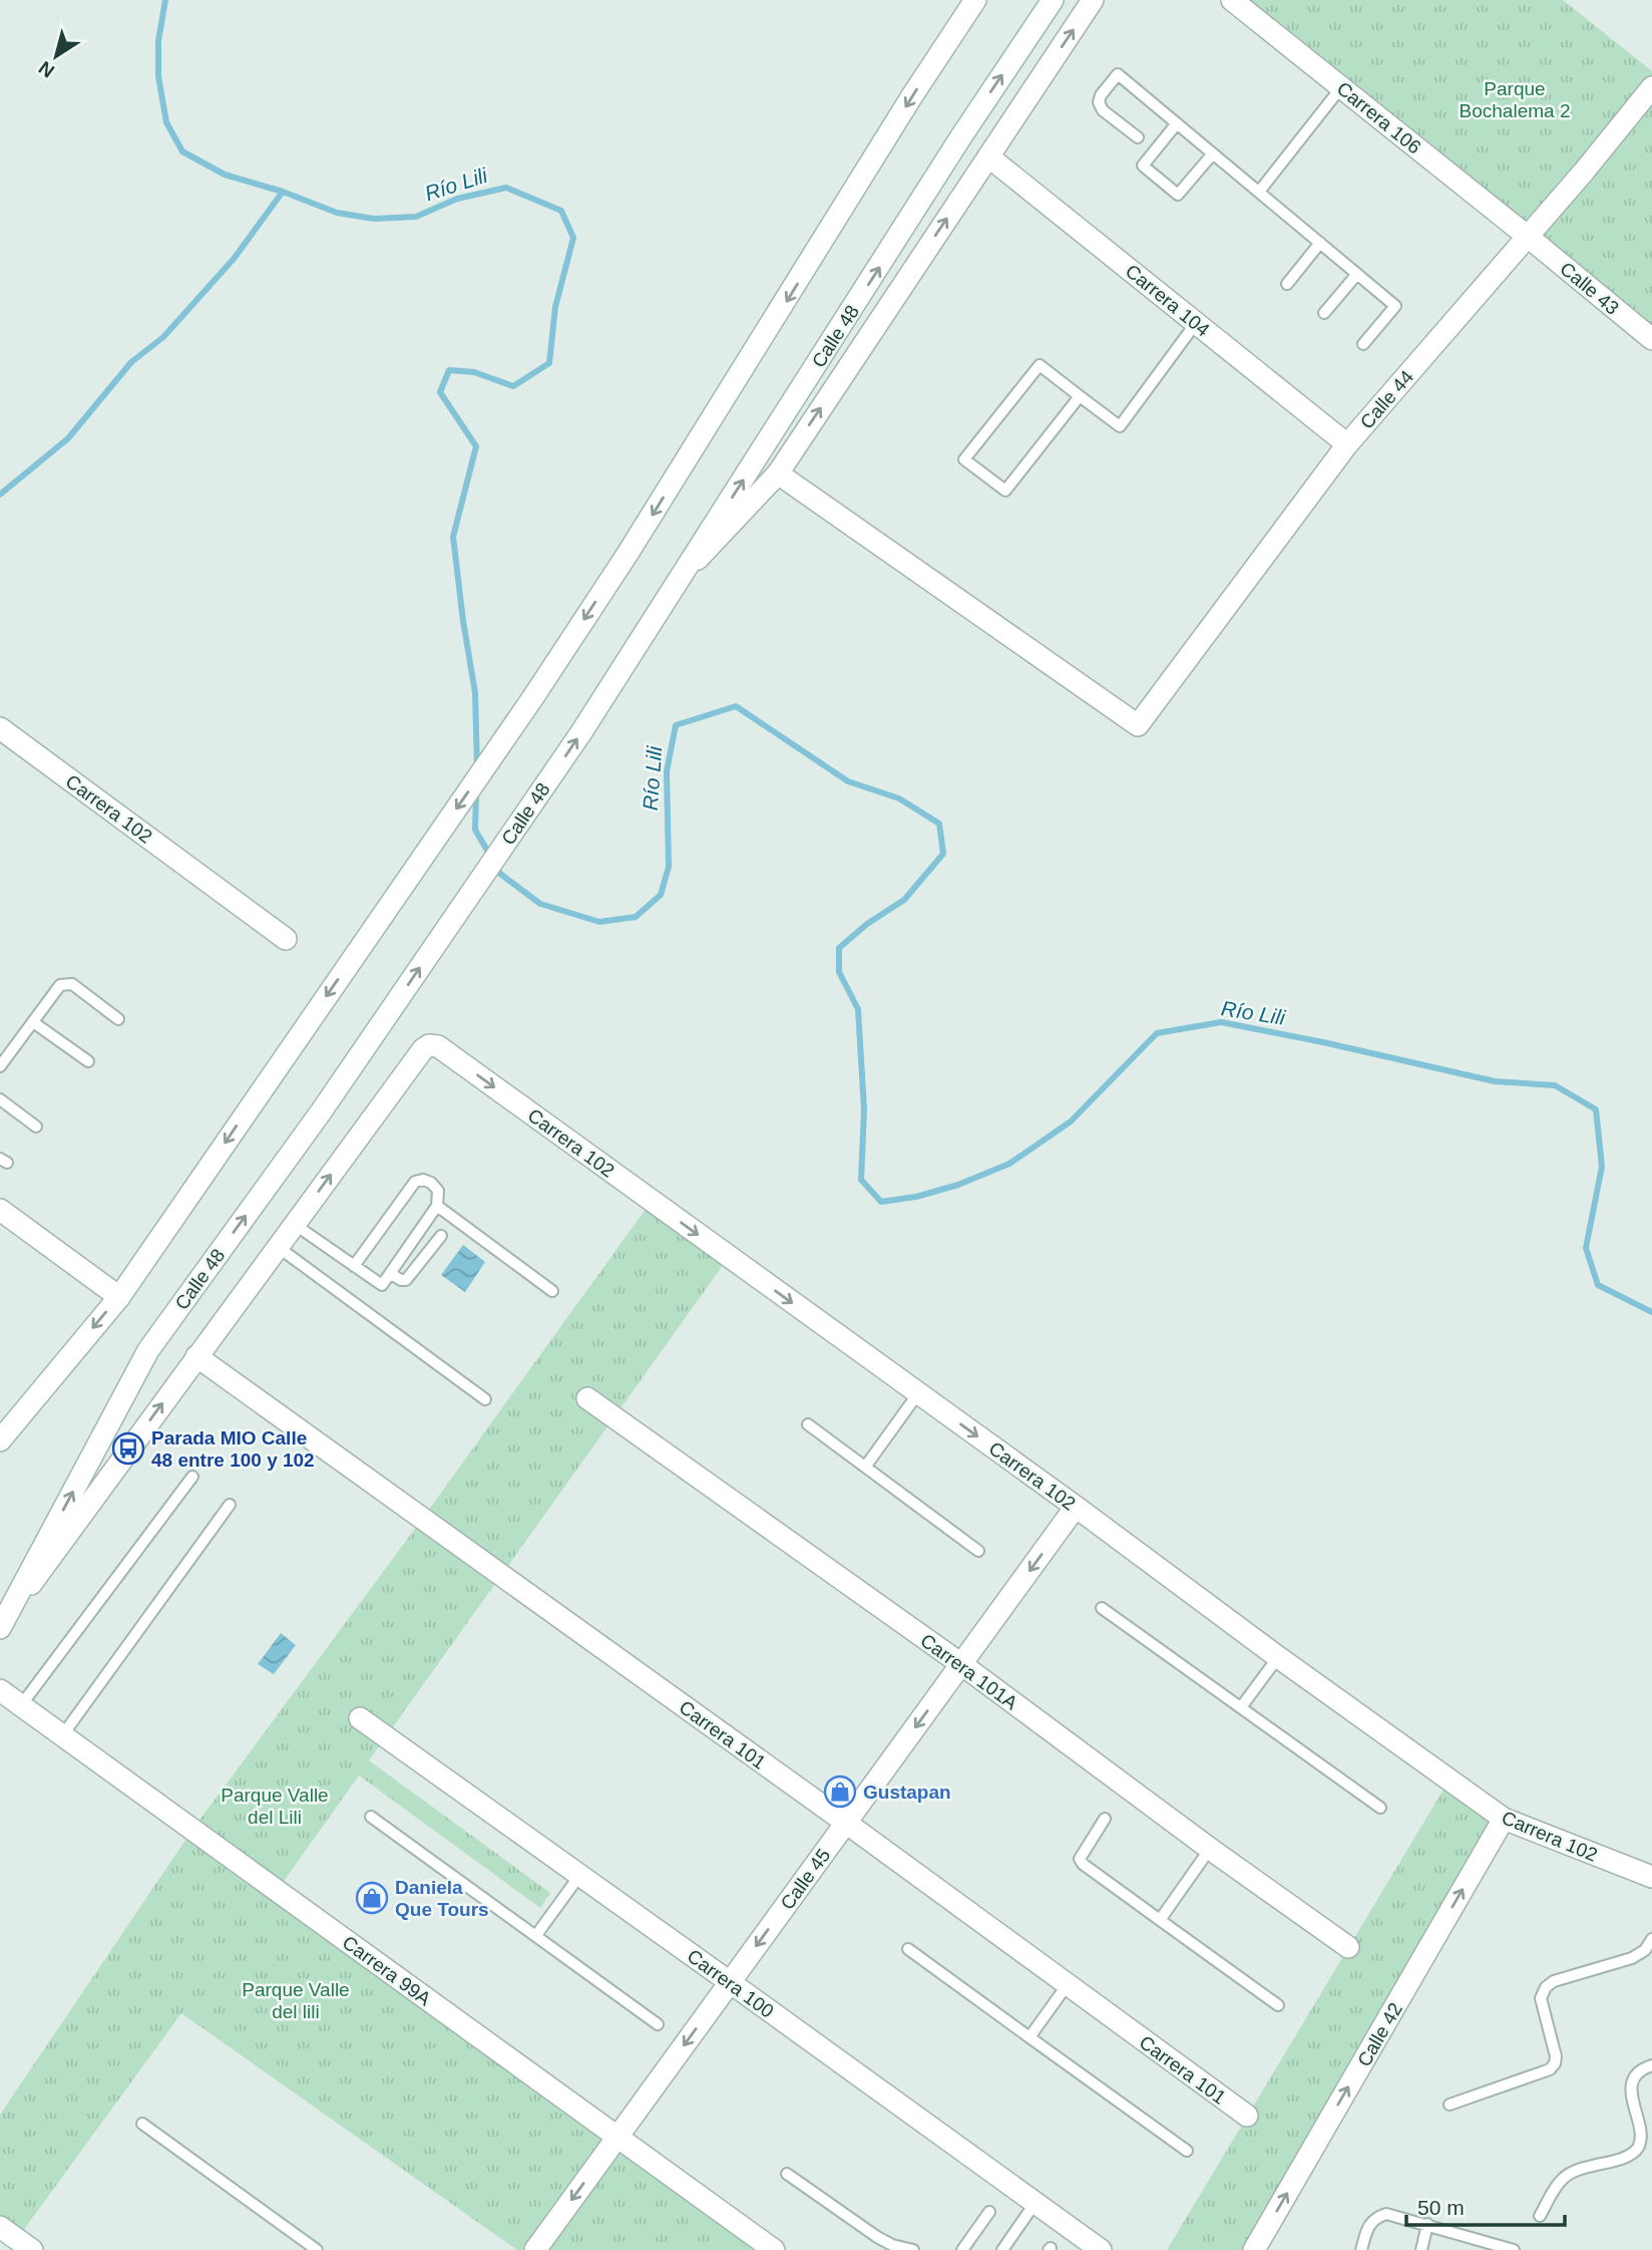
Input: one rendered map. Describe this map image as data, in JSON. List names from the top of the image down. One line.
{"streets":{"street":["Carrera 106","Calle 43","Carrera 104","Calle 48","Calle 44","Carrera 102","Carrera 101A","Carrera 101","Calle 45","Carrera 99A","Carrera 100","Calle 42"]},"crossings":[["Carrera 106","Calle 43"],["Carrera 106","Calle 44"],["Calle 43","Calle 44"],["Carrera 104","Calle 44"],["Calle 48","Carrera 102"],["Calle 48","Carrera 101"],["Carrera 102","Calle 45"],["Carrera 102","Calle 42"],["Carrera 101A","Calle 45"],["Carrera 101","Calle 45"],["Calle 45","Carrera 99A"],["Calle 45","Carrera 100"]],"one_way":["Carrera 102","Calle 45","Calle 42"],"water":["Río Lili"],"parks":["Parque Bochalema 2","Parque Valle del Lili","Parque Valle del lili"],"places":{"bus stop":["Parada MIO Calle 48 entre 100 y 102"],"shop":["Gustapan","Daniela Que Tours"]},"scale_bar":"50 m","north":"bottom left"}
